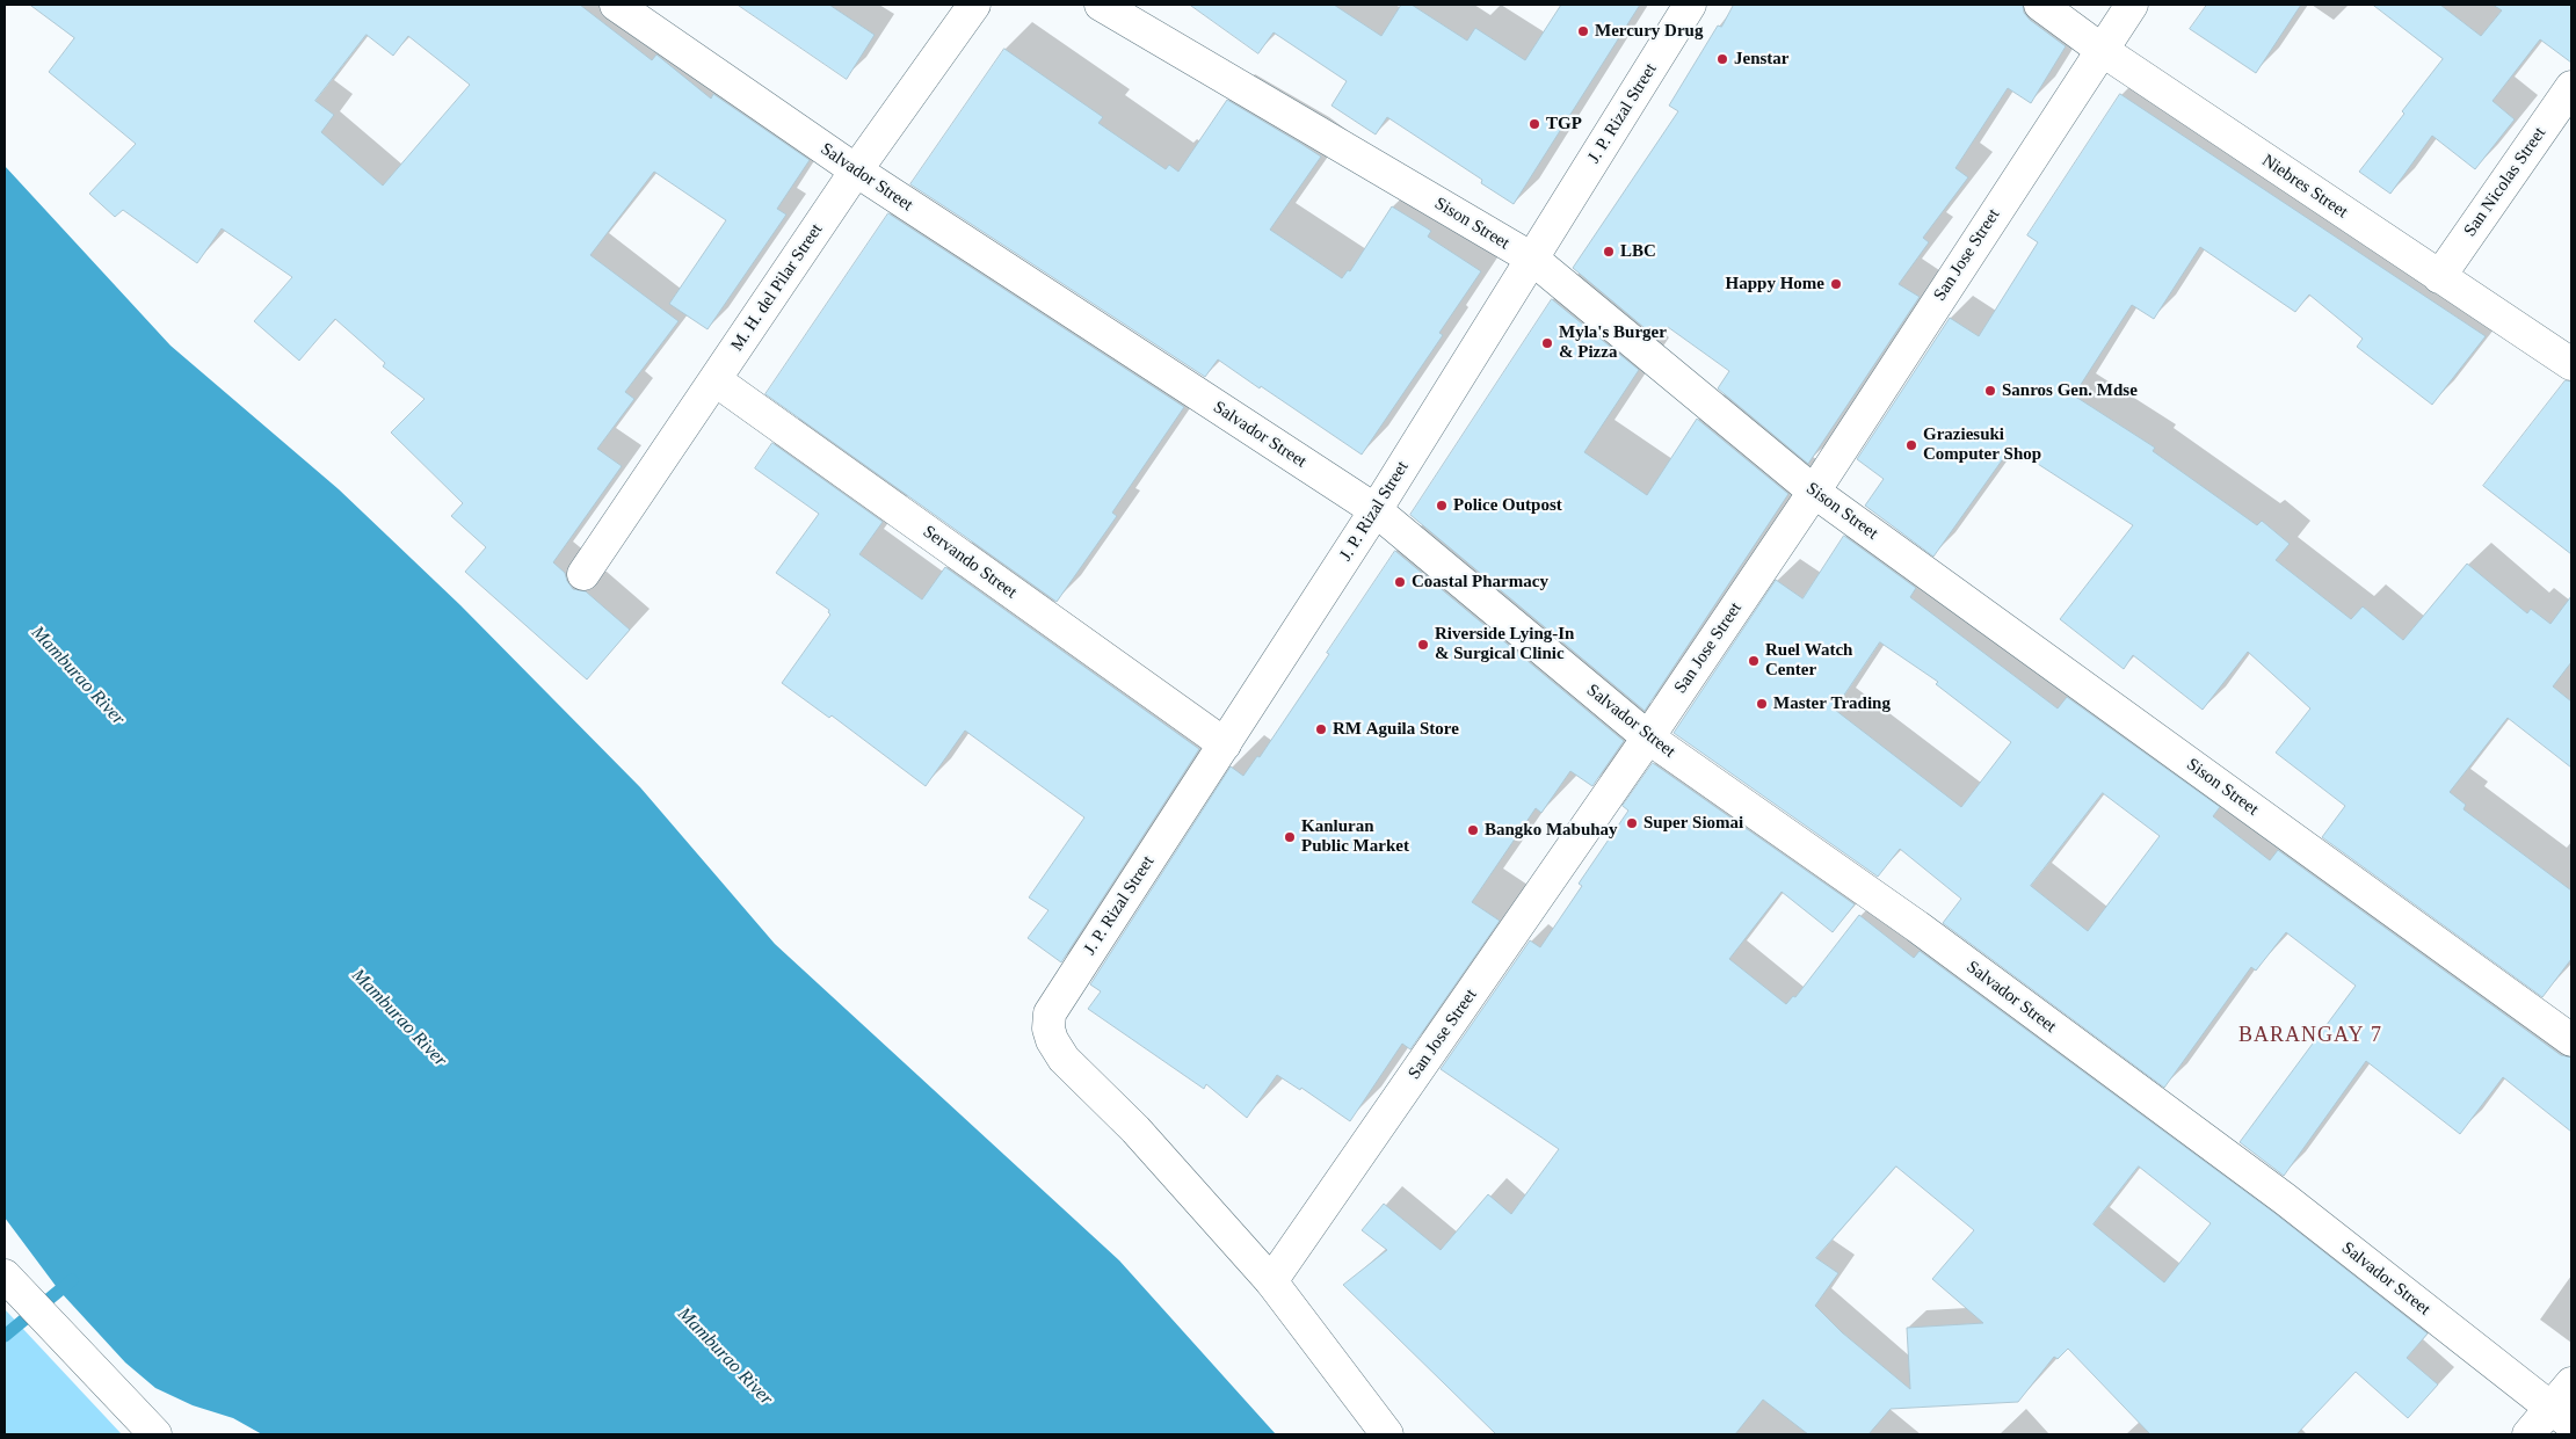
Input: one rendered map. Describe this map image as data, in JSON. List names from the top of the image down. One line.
{"streets":{"street":["J. P. Rizal Street","Salvador Street","San Nicolas Street","Niebres Street","Sison Street","San Jose Street","M. H. del Pilar Street","Servando Street"]},"crossings":[["J. P. Rizal Street","Salvador Street"],["J. P. Rizal Street","Sison Street"],["J. P. Rizal Street","San Jose Street"],["J. P. Rizal Street","Servando Street"],["Salvador Street","San Jose Street"],["Salvador Street","M. H. del Pilar Street"],["San Nicolas Street","Niebres Street"],["Niebres Street","San Jose Street"],["Sison Street","San Jose Street"],["M. H. del Pilar Street","Servando Street"]],"districts":["BARANGAY 7"],"water":["Mamburao River"],"places":["Mercury Drug","Jenstar","TGP","LBC","Happy Home","Myla's Burger & Pizza","Sanros Gen. Mdse","Graziesuki Computer Shop","Police Outpost","Coastal Pharmacy","Riverside Lying-In & Surgical Clinic","Ruel Watch Center","Master Trading","RM Aguila Store","Super Siomai","Bangko Mabuhay","Kanluran Public Market"]}
